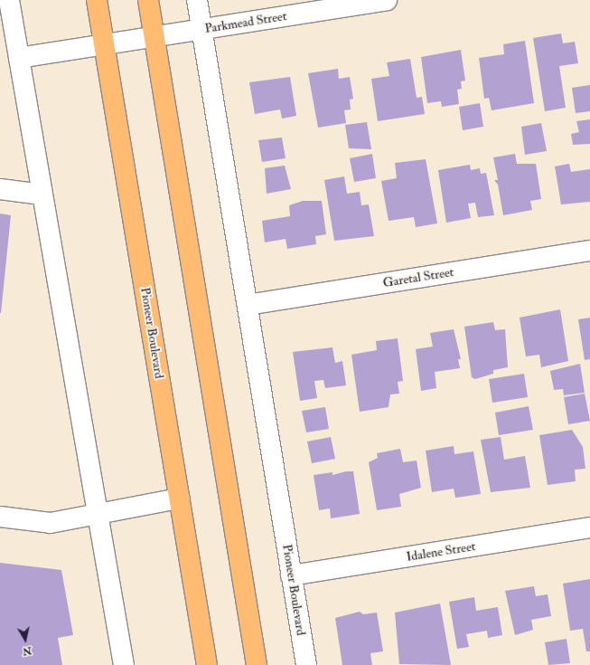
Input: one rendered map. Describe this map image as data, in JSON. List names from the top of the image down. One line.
{"streets":{"main road":["Pioneer Boulevard"],"street":["Parkmead Street","Garetal Street","Idalene Street"]},"crossings":[["Parkmead Street","Pioneer Boulevard"],["Garetal Street","Pioneer Boulevard"],["Pioneer Boulevard","Idalene Street"]],"north":"bottom"}
